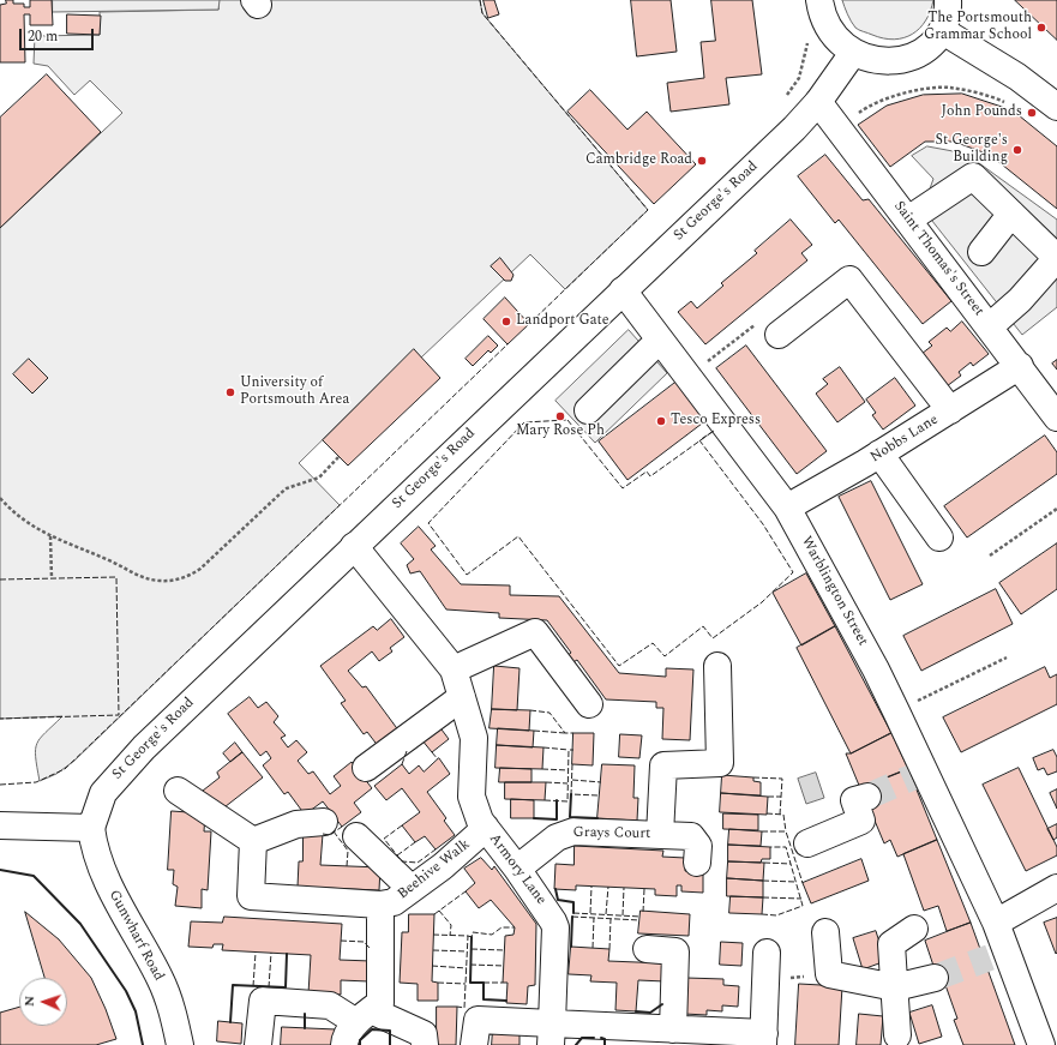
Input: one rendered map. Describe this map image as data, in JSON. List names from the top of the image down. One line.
{"streets":{"street":["St George's Road","Saint Thomas's Street","Nobbs Lane","Warblington Street","Grays Court","Beehive Walk","Armory Lane","Gunwharf Road"]},"crossings":[["St George's Road","Saint Thomas's Street"],["St George's Road","Warblington Street"],["St George's Road","Armory Lane"],["St George's Road","Gunwharf Road"],["Saint Thomas's Street","Nobbs Lane"],["Nobbs Lane","Warblington Street"],["Grays Court","Armory Lane"],["Beehive Walk","Armory Lane"]],"places":["The Portsmouth Grammar School","John Pounds","St George's Building","Cambridge Road","Landport Gate","University of Portsmouth Area","Mary Rose Ph","Tesco Express"],"scale_bar":"20 m","north":"left"}
